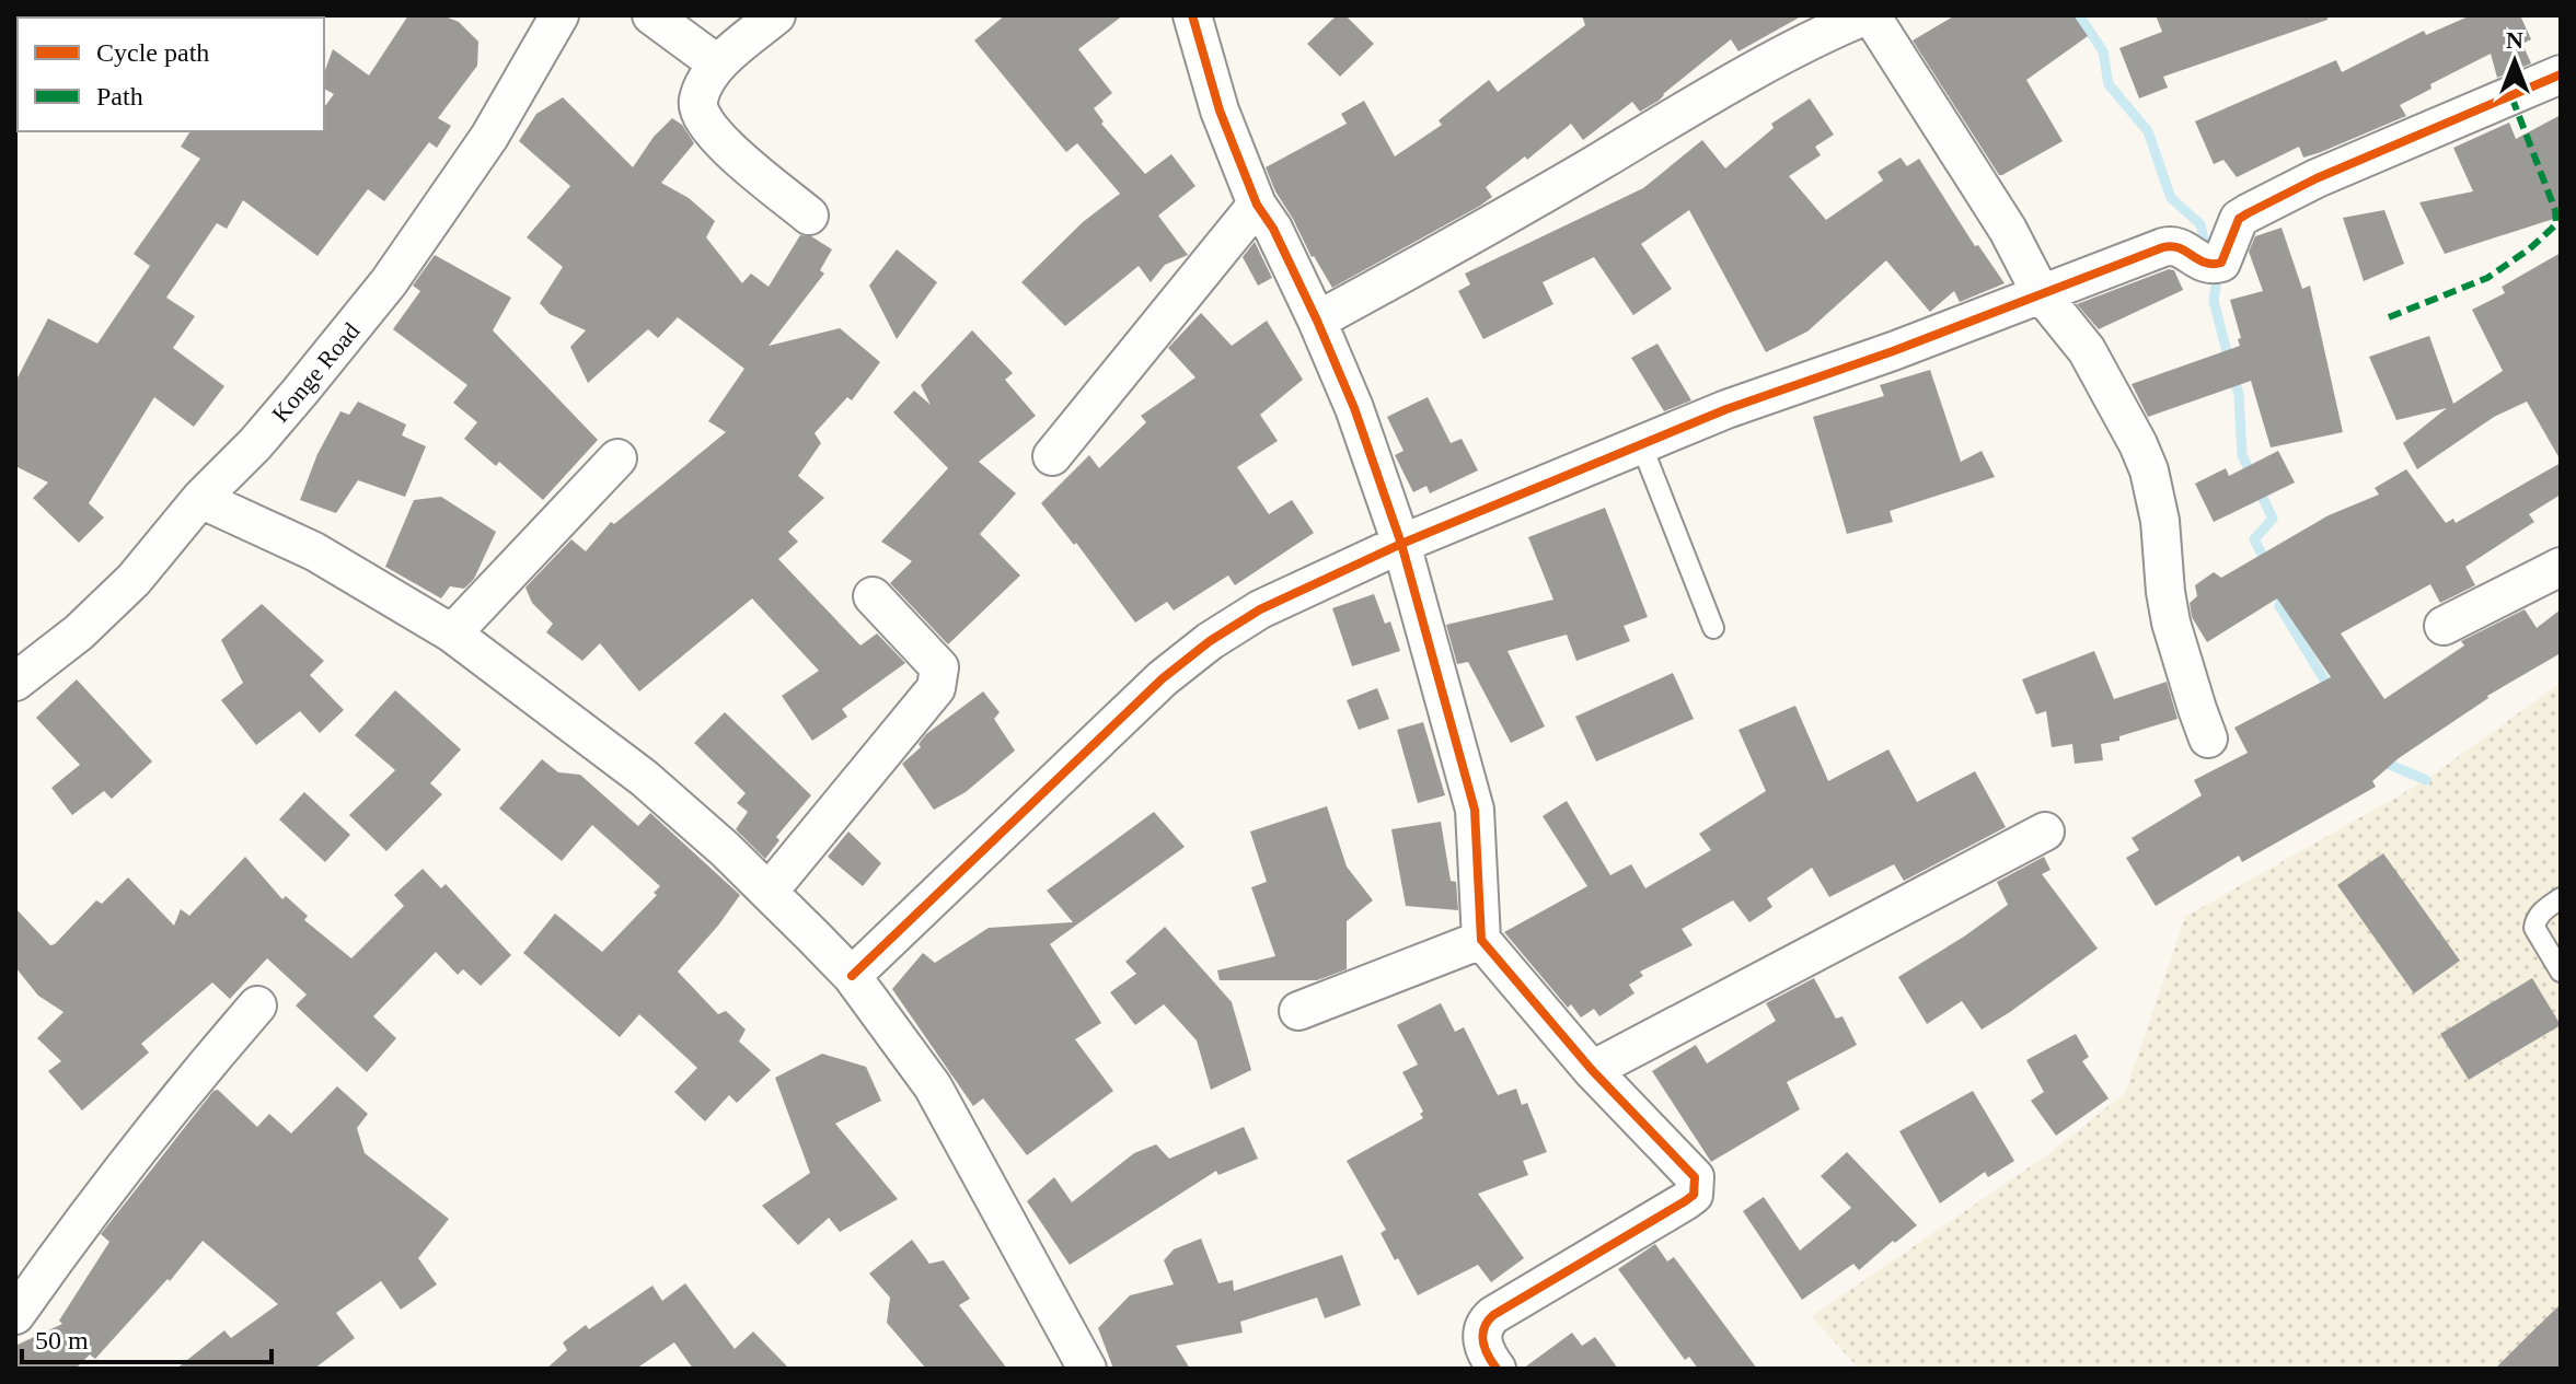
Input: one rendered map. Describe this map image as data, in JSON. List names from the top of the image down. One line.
{"streets":{"street":["Konge Road"]},"legend":["Cycle path","Path"],"scale_bar":"50 m","north":"top"}
